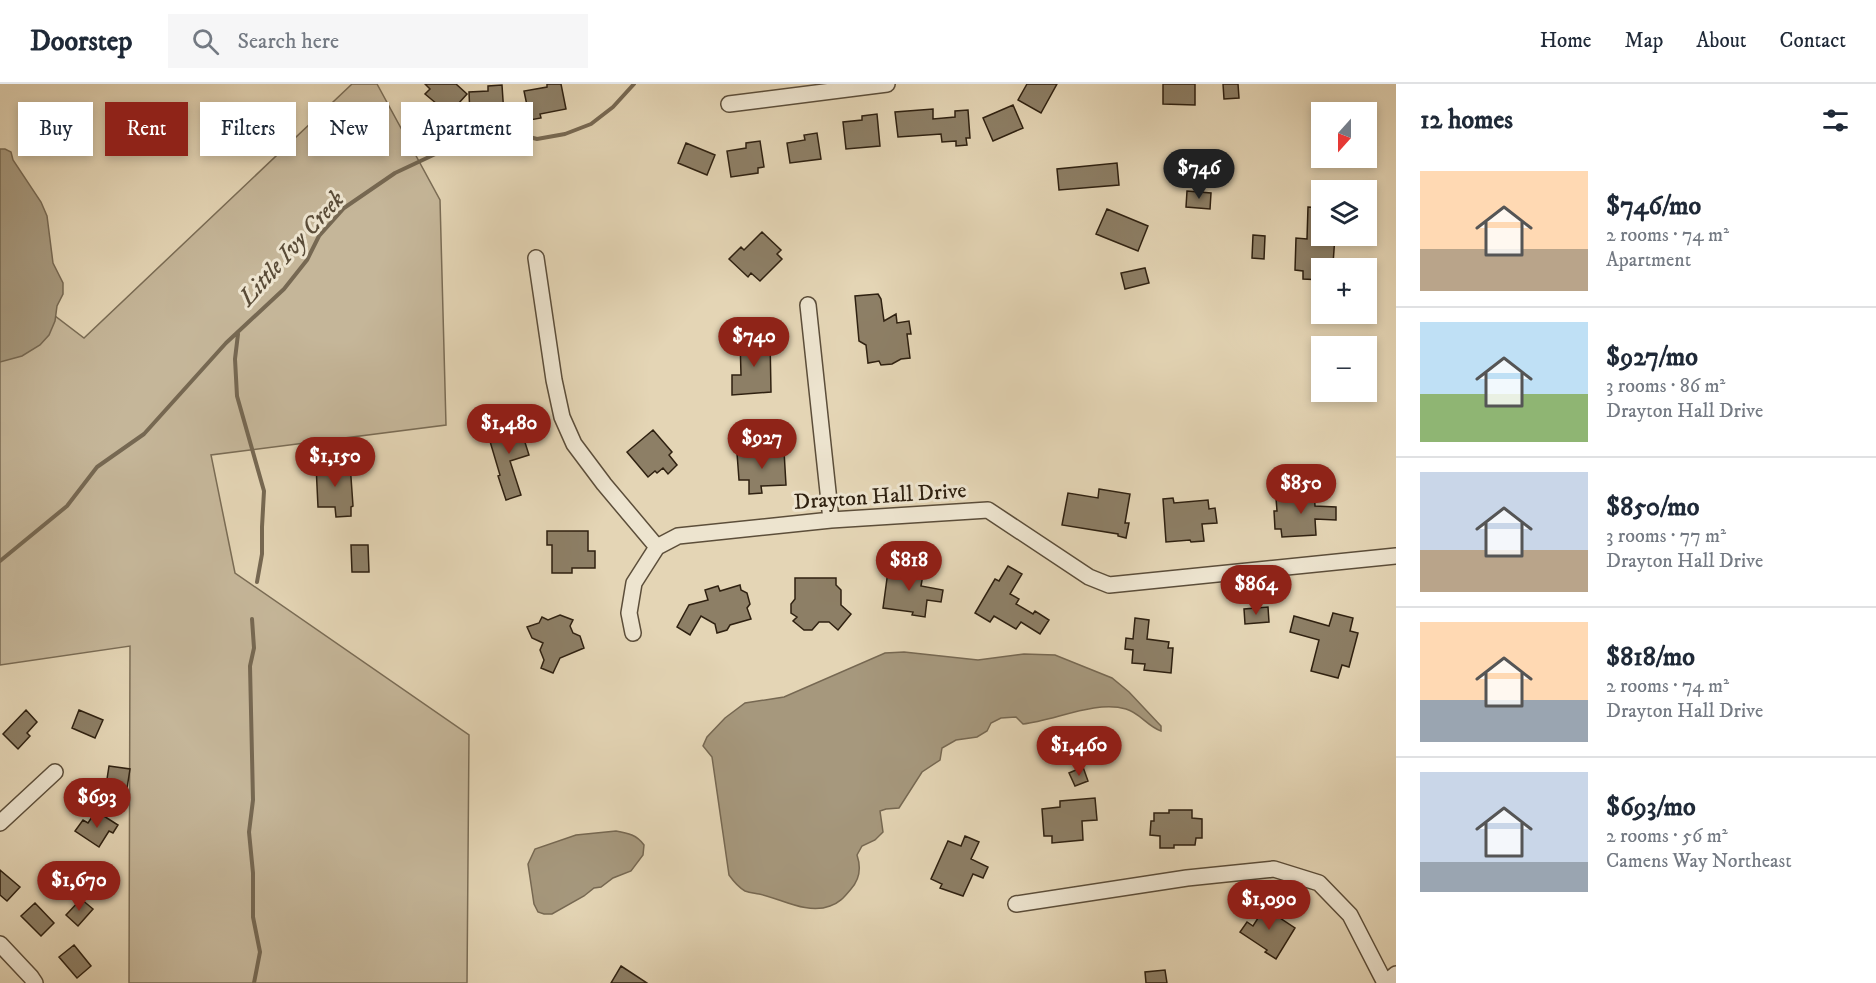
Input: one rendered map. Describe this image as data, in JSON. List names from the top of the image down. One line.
{"streets":{"street":["Drayton Hall Drive"]},"water":["Little Ivy Creek"],"north":"bottom","page":{"header":"Doorstep","search":"Search here","nav":["Home","Map","About","Contact"],"heading":"12 homes","map_buttons":["+","−"],"chip":["Buy","Rent","Filters","New","Apartment"],"price":["$746","$740","$1,480","$927","$1,150","$850","$818","$864","$1,460","$693","$1,670","$1,090"],"list":[{"name":"$746/mo","note":"2 rooms · 74 m² · Apartment"},{"name":"$927/mo","note":"3 rooms · 86 m² · Drayton Hall Drive"},{"name":"$850/mo","note":"3 rooms · 77 m² · Drayton Hall Drive"},{"name":"$818/mo","note":"2 rooms · 74 m² · Drayton Hall Drive"},{"name":"$693/mo","note":"2 rooms · 56 m² · Camens Way Northeast"}]}}
